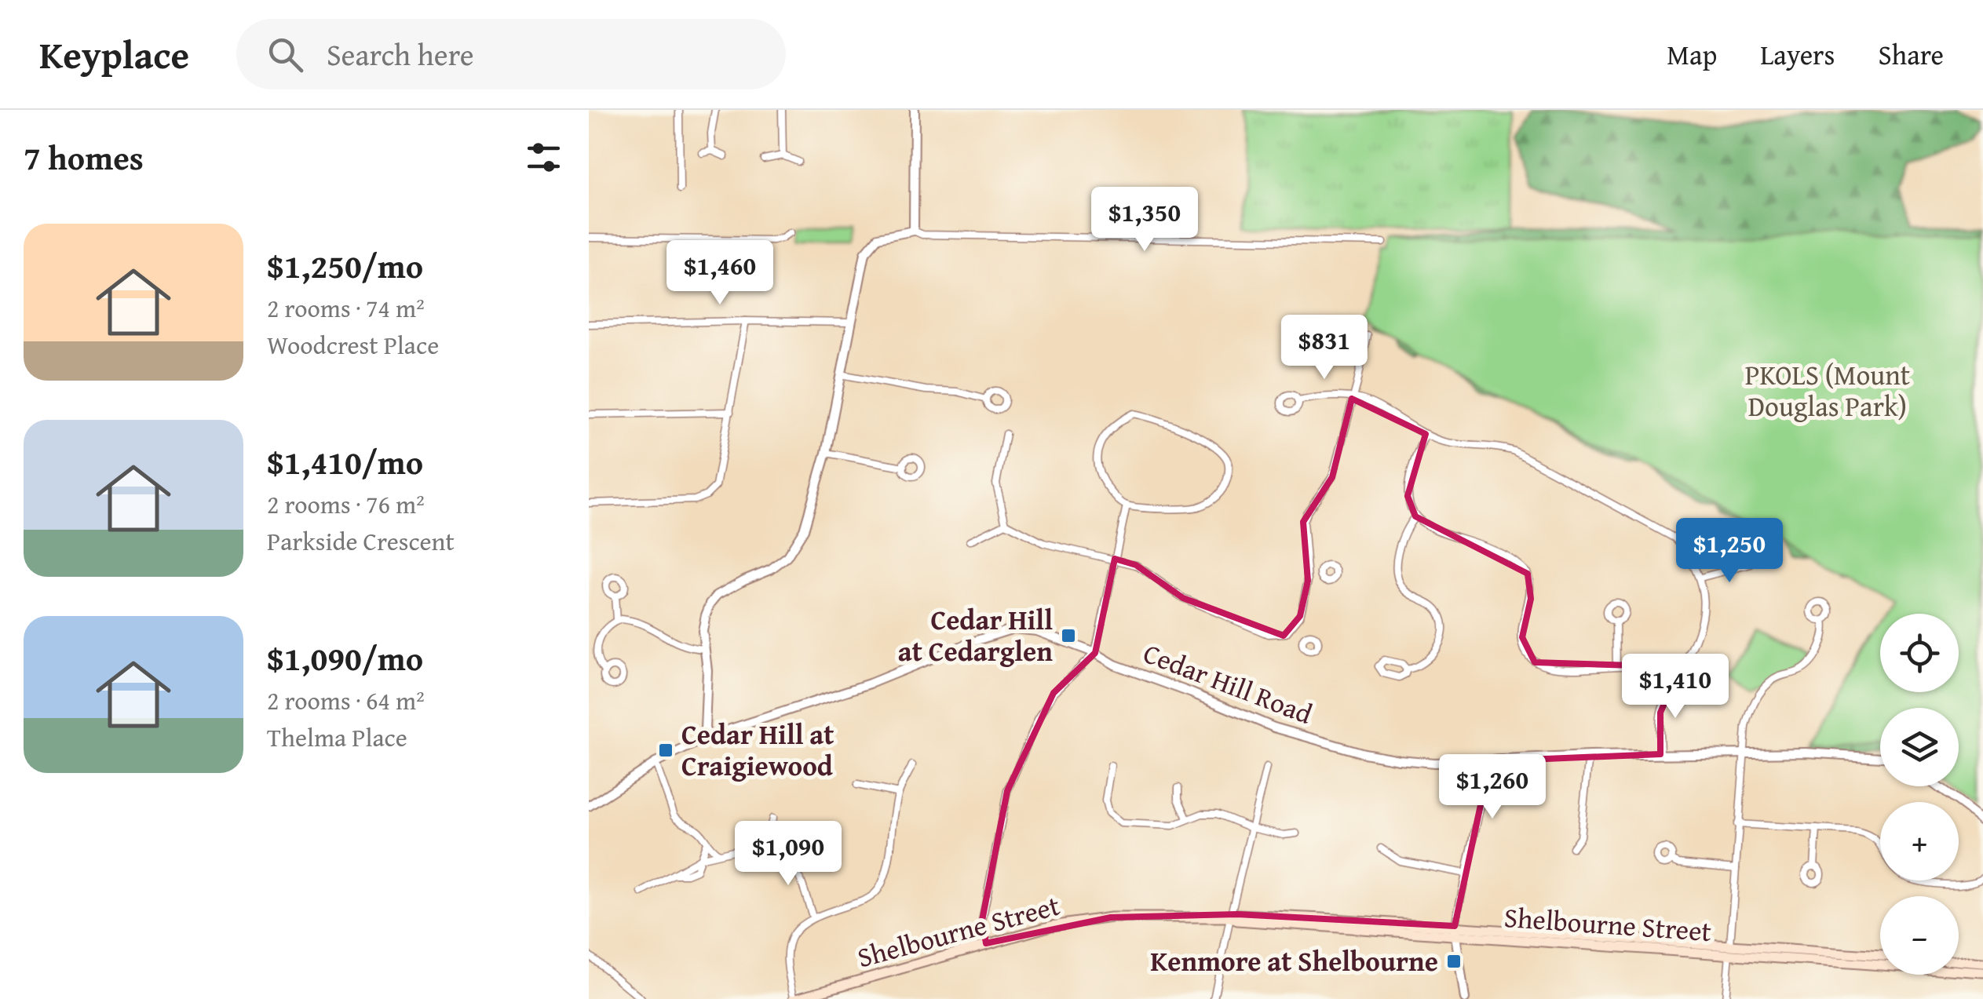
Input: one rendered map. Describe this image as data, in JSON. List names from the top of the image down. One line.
{"streets":{"main road":["Shelbourne Street"],"street":["Cedar Hill Road"]},"parks":["PKOLS (Mount Douglas Park)"],"places":{"transit":["Cedar Hill at Cedarglen","Cedar Hill at Craigiewood","Kenmore at Shelbourne"]},"page":{"header":"Keyplace","search":"Search here","nav":["Map","Layers","Share"],"heading":"7 homes","price":["$1,350","$1,460","$831","$1,250","$1,410","$1,260","$1,090"],"list":[{"name":"$1,250/mo","note":"2 rooms · 74 m² · Woodcrest Place"},{"name":"$1,410/mo","note":"2 rooms · 76 m² · Parkside Crescent"},{"name":"$1,090/mo","note":"2 rooms · 64 m² · Thelma Place"}],"map_buttons":["+","−"]}}
